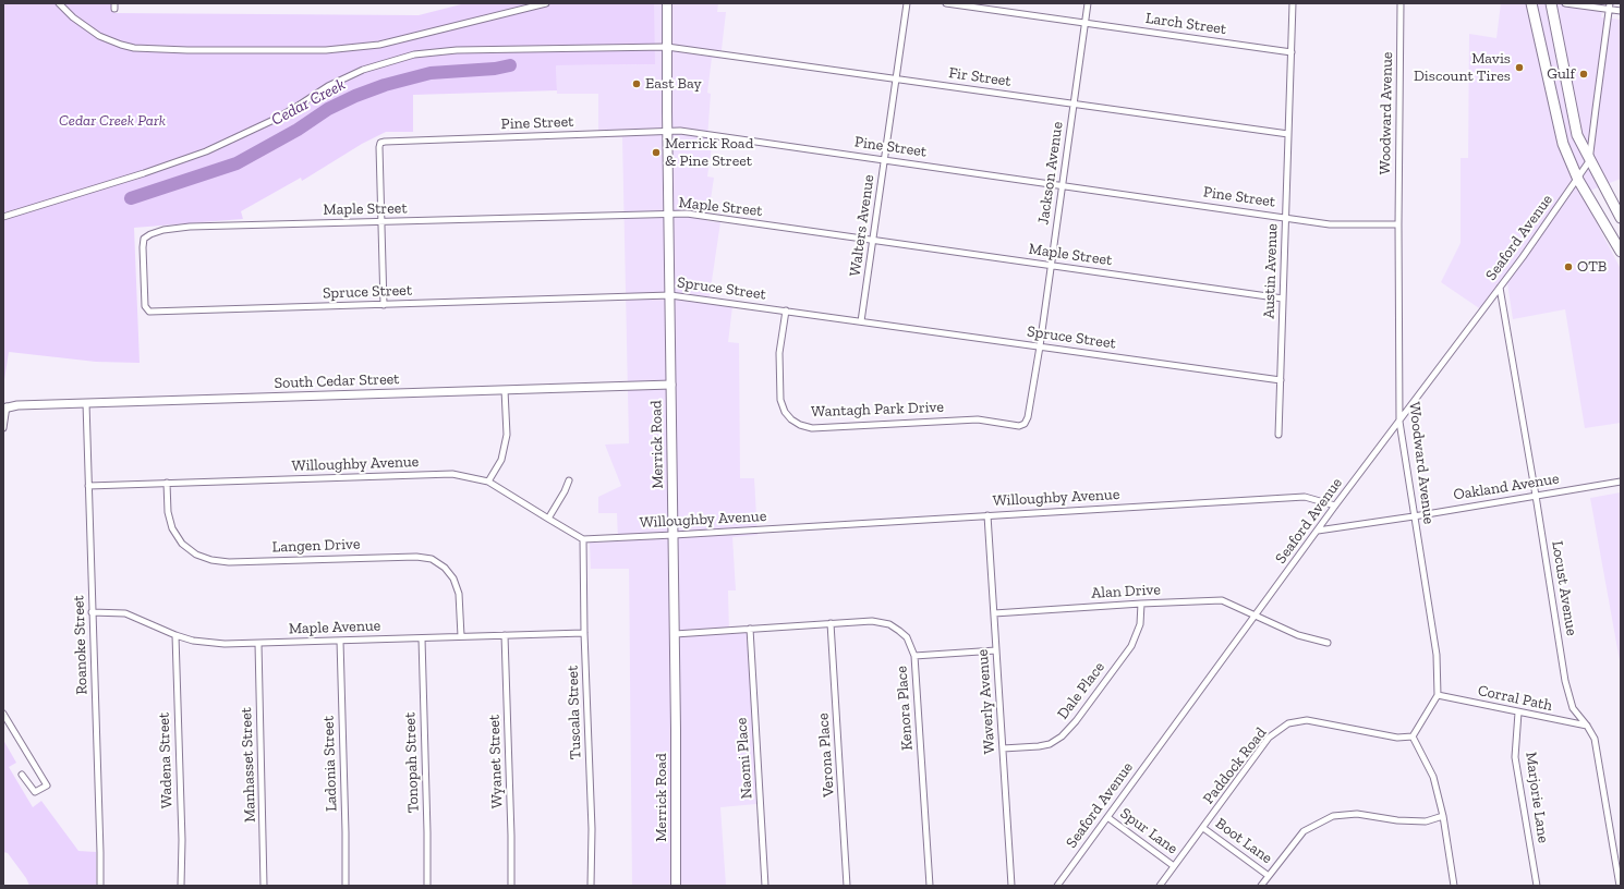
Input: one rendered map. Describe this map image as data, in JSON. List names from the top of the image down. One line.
{"streets":{"main road":["Merrick Road"],"street":["Larch Street","Fir Street","Woodward Avenue","Pine Street","Jackson Avenue","Maple Street","Walters Avenue","Seaford Avenue","Austin Avenue","Spruce Street","South Cedar Street","Wantagh Park Drive","Willoughby Avenue","Oakland Avenue","Langen Drive","Locust Avenue","Alan Drive","Maple Avenue","Roanoke Street","Dale Place","Corral Path","Waverly Avenue","Kenora Place","Tuscala Street","Verona Place","Naomi Place","Wadena Street","Wyanet Street","Tonopah Street","Ladonia Street","Manhasset Street","Paddock Road","Marjorie Lane","Spur Lane","Boot Lane"]},"crossings":[["Larch Street","Jackson Avenue"],["Larch Street","Austin Avenue"],["Fir Street","Jackson Avenue"],["Fir Street","Walters Avenue"],["Fir Street","Austin Avenue"],["Fir Street","Merrick Road"],["Woodward Avenue","Pine Street"],["Woodward Avenue","Seaford Avenue"],["Woodward Avenue","Oakland Avenue"],["Woodward Avenue","Corral Path"],["Pine Street","Jackson Avenue"],["Pine Street","Maple Street"],["Pine Street","Walters Avenue"],["Pine Street","Austin Avenue"],["Pine Street","Merrick Road"],["Jackson Avenue","Maple Street"],["Jackson Avenue","Spruce Street"],["Jackson Avenue","Wantagh Park Drive"],["Maple Street","Walters Avenue"],["Maple Street","Austin Avenue"],["Maple Street","Spruce Street"],["Maple Street","Merrick Road"],["Walters Avenue","Spruce Street"],["Seaford Avenue","Willoughby Avenue"],["Seaford Avenue","Oakland Avenue"],["Seaford Avenue","Locust Avenue"],["Seaford Avenue","Alan Drive"],["Seaford Avenue","Spur Lane"],["Austin Avenue","Spruce Street"],["Spruce Street","Wantagh Park Drive"],["Spruce Street","Merrick Road"],["South Cedar Street","Merrick Road"],["South Cedar Street","Roanoke Street"],["Merrick Road","Willoughby Avenue"],["Merrick Road","Kenora Place"],["Willoughby Avenue","Langen Drive"],["Willoughby Avenue","Roanoke Street"],["Willoughby Avenue","Waverly Avenue"],["Willoughby Avenue","Tuscala Street"],["Oakland Avenue","Locust Avenue"],["Langen Drive","Maple Avenue"],["Locust Avenue","Corral Path"],["Alan Drive","Dale Place"],["Alan Drive","Waverly Avenue"],["Maple Avenue","Roanoke Street"],["Maple Avenue","Tuscala Street"],["Maple Avenue","Wadena Street"],["Maple Avenue","Wyanet Street"],["Maple Avenue","Tonopah Street"],["Maple Avenue","Ladonia Street"],["Maple Avenue","Manhasset Street"],["Dale Place","Waverly Avenue"],["Corral Path","Marjorie Lane"],["Kenora Place","Verona Place"],["Kenora Place","Naomi Place"],["Paddock Road","Spur Lane"],["Paddock Road","Boot Lane"]],"water":["Cedar Creek"],"parks":["Cedar Creek Park"],"places":["Mavis Discount Tires","Gulf","East Bay","Merrick Road & Pine Street","OTB"]}
